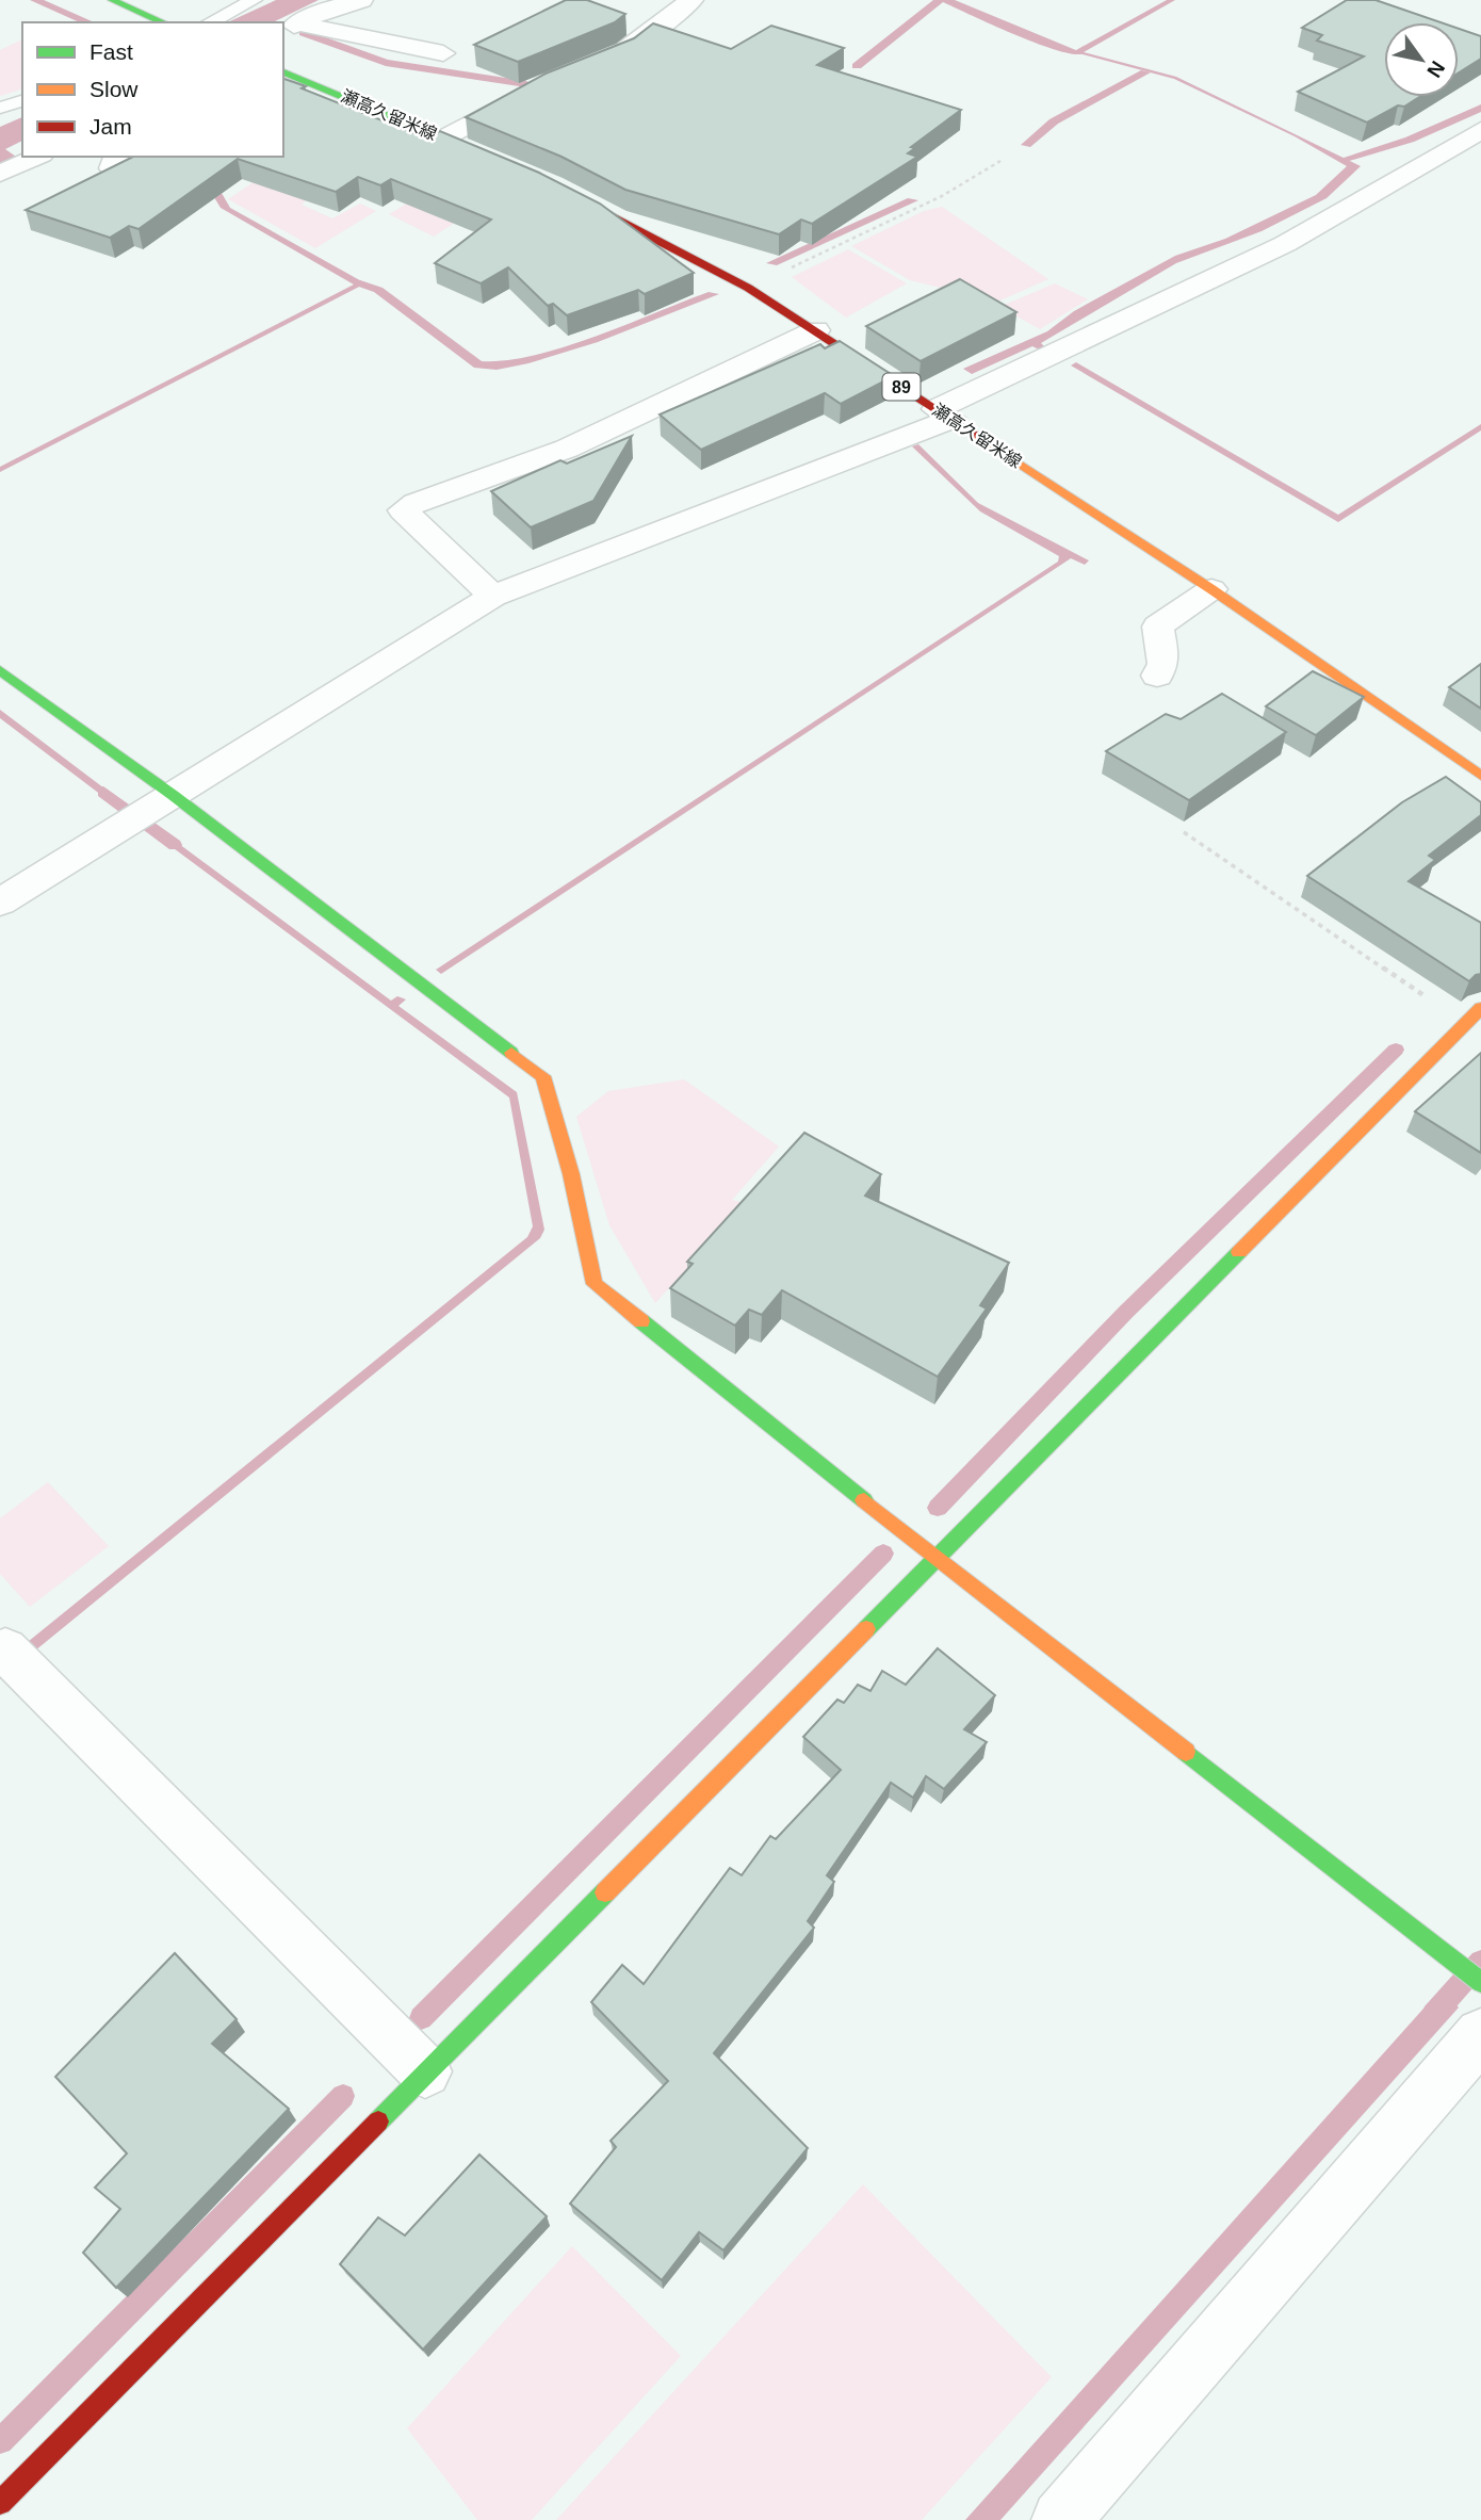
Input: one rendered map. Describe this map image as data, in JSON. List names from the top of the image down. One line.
{"streets":{"street":["瀬高久留米線","89"]},"legend":["Fast","Slow","Jam"],"north":"bottom right"}
